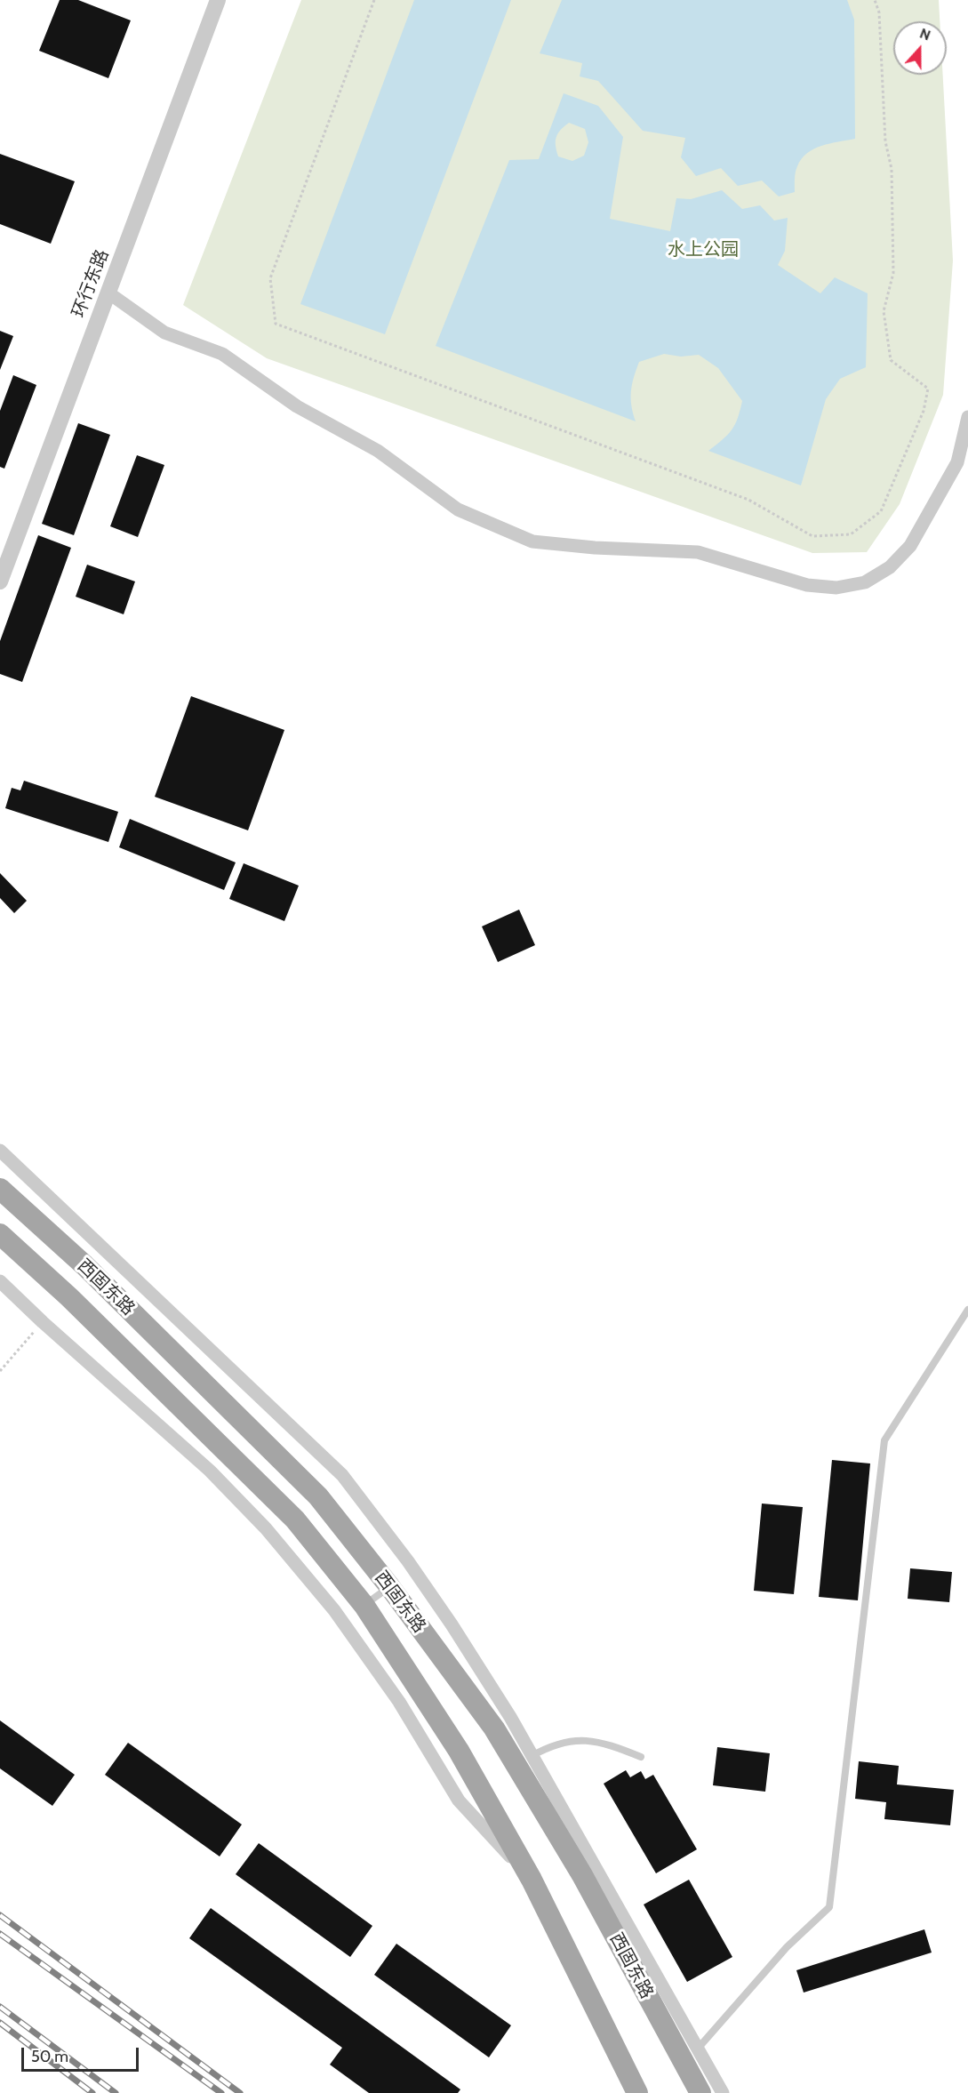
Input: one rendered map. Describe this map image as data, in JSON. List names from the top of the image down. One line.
{"streets":{"main road":["西固东路"],"street":["环行东路"]},"parks":["水上公园"],"scale_bar":"50 m","north":"top"}
